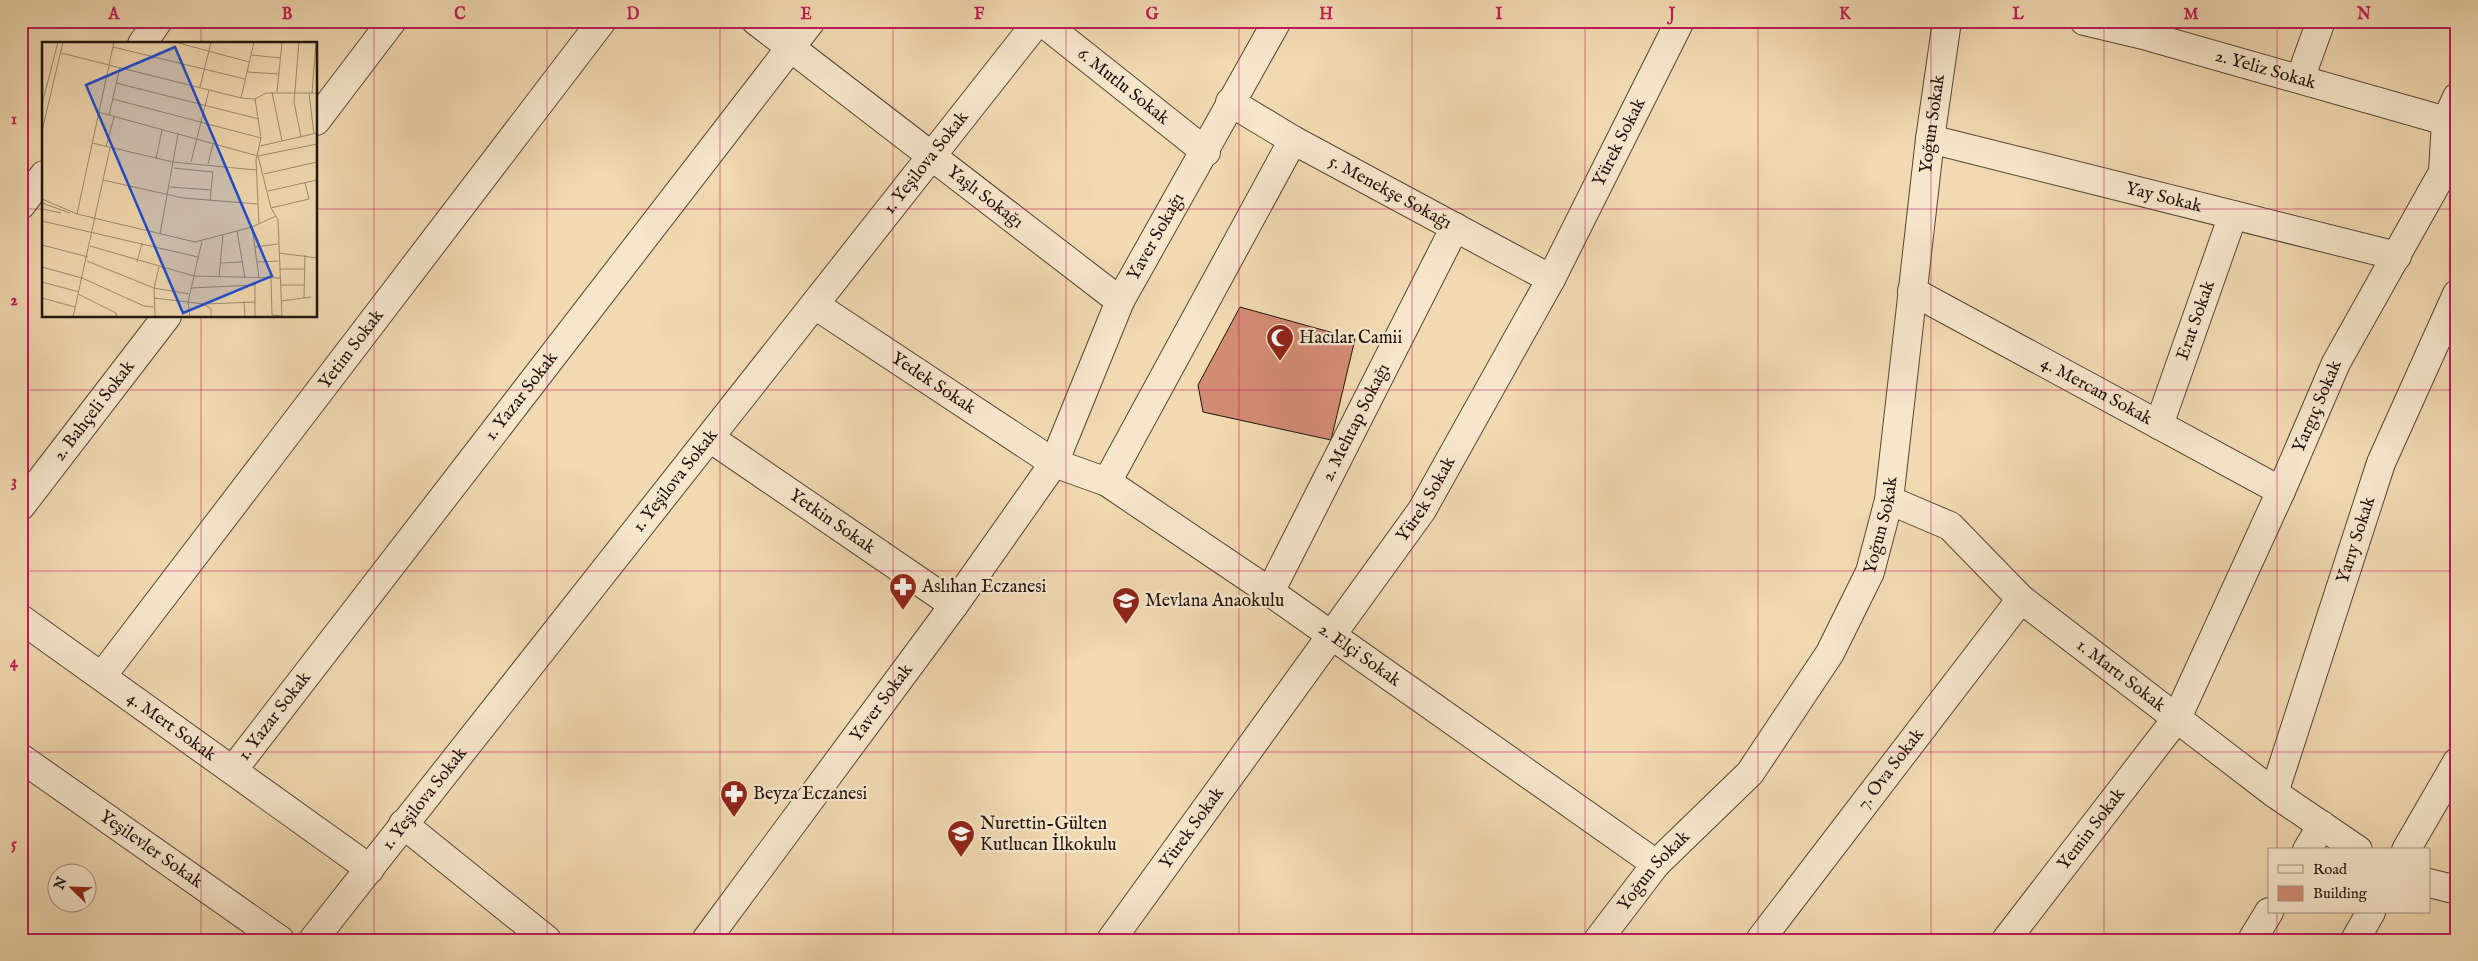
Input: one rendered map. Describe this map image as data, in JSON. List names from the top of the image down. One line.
{"streets":{"street":["2. Yeliz Sokak","6. Mutlu Sokak","Yoğun Sokak","Yürek Sokak","1. Yeşilova Sokak","5. Menekşe Sokağı","Yaşlı Sokağı","Yay Sokak","Yaver Sokağı","Erat Sokak","Yetim Sokak","Yedek Sokak","4. Mercan Sokak","1. Yazar Sokak","Yargıç Sokak","2. Bahçeli Sokak","2. Mehtap Sokağı","Yetkin Sokak","Yarıy Sokak","2. Elçi Sokak","1. Martı Sokak","Yaver Sokak","4. Mert Sokak","7. Ova Sokak","Yemin Sokak","Yeşilevler Sokak"]},"crossings":[["2. Yeliz Sokak","Yargıç Sokak"],["6. Mutlu Sokak","1. Yeşilova Sokak"],["6. Mutlu Sokak","Yaver Sokağı"],["Yoğun Sokak","Yay Sokak"],["Yoğun Sokak","4. Mercan Sokak"],["Yoğun Sokak","2. Elçi Sokak"],["Yoğun Sokak","1. Martı Sokak"],["Yürek Sokak","5. Menekşe Sokağı"],["Yürek Sokak","2. Elçi Sokak"],["1. Yeşilova Sokak","Yaşlı Sokağı"],["1. Yeşilova Sokak","Yedek Sokak"],["1. Yeşilova Sokak","Yetkin Sokak"],["1. Yeşilova Sokak","4. Mert Sokak"],["5. Menekşe Sokağı","Yaver Sokağı"],["5. Menekşe Sokağı","2. Mehtap Sokağı"],["Yaşlı Sokağı","Yaver Sokağı"],["Yaşlı Sokağı","1. Yazar Sokak"],["Yay Sokak","Erat Sokak"],["Yay Sokak","Yargıç Sokak"],["Yaver Sokağı","Yedek Sokak"],["Yaver Sokağı","2. Elçi Sokak"],["Yaver Sokağı","Yaver Sokak"],["Erat Sokak","4. Mercan Sokak"],["Yetim Sokak","4. Mert Sokak"],["Yedek Sokak","2. Elçi Sokak"],["Yedek Sokak","Yaver Sokak"],["4. Mercan Sokak","Yargıç Sokak"],["1. Yazar Sokak","4. Mert Sokak"],["Yargıç Sokak","1. Martı Sokak"],["Yargıç Sokak","Yemin Sokak"],["2. Mehtap Sokağı","2. Elçi Sokak"],["Yetkin Sokak","Yaver Sokak"],["Yarıy Sokak","1. Martı Sokak"],["2. Elçi Sokak","Yaver Sokak"],["1. Martı Sokak","7. Ova Sokak"],["1. Martı Sokak","Yemin Sokak"]],"places":{"mosque":["Hacılar Camii"],"pharmacy":["Aslıhan Eczanesi","Beyza Eczanesi"],"school or university":["Mevlana Anaokulu","Nurettin-Gülten Kutlucan İlkokulu"]},"legend":["Road","Building"],"north":"top left","grid":{"columns":["A","B","C","D","E","F","G","H","I","J","K","L","M","N"],"rows":["1","2","3","4","5"]}}
